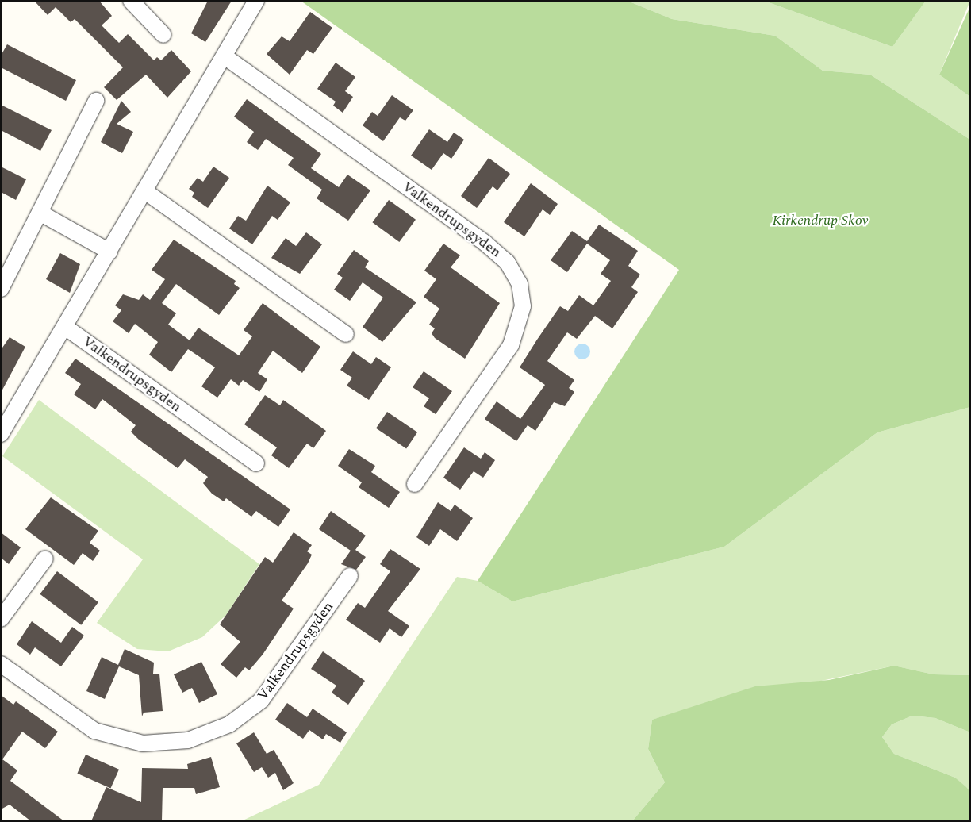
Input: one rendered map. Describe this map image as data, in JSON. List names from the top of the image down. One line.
{"streets":{"street":["Valkendrupsgyden"]},"parks":["Kirkendrup Skov"]}
